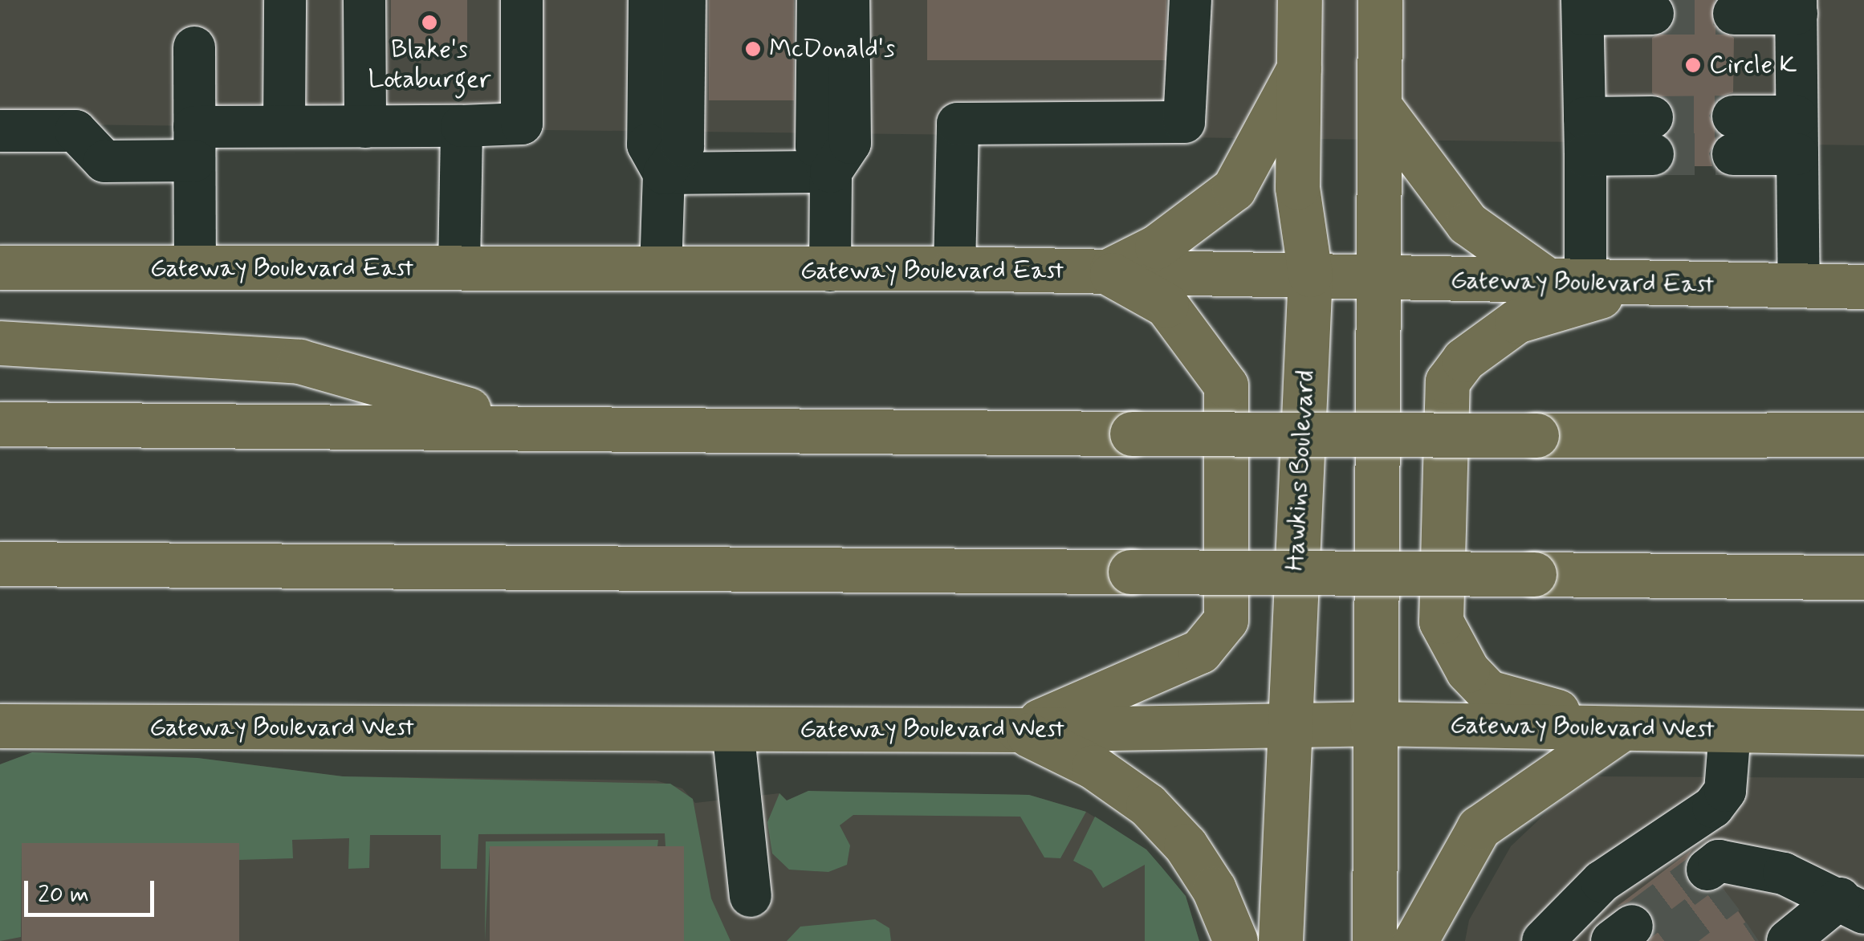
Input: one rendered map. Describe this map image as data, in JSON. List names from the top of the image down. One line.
{"streets":{"main road":["Gateway Boulevard East","Hawkins Boulevard","Gateway Boulevard West"]},"crossings":[["Gateway Boulevard East","Hawkins Boulevard"],["Hawkins Boulevard","Gateway Boulevard West"]],"places":["Blake's Lotaburger","McDonald's","Circle K"],"scale_bar":"20 m"}
